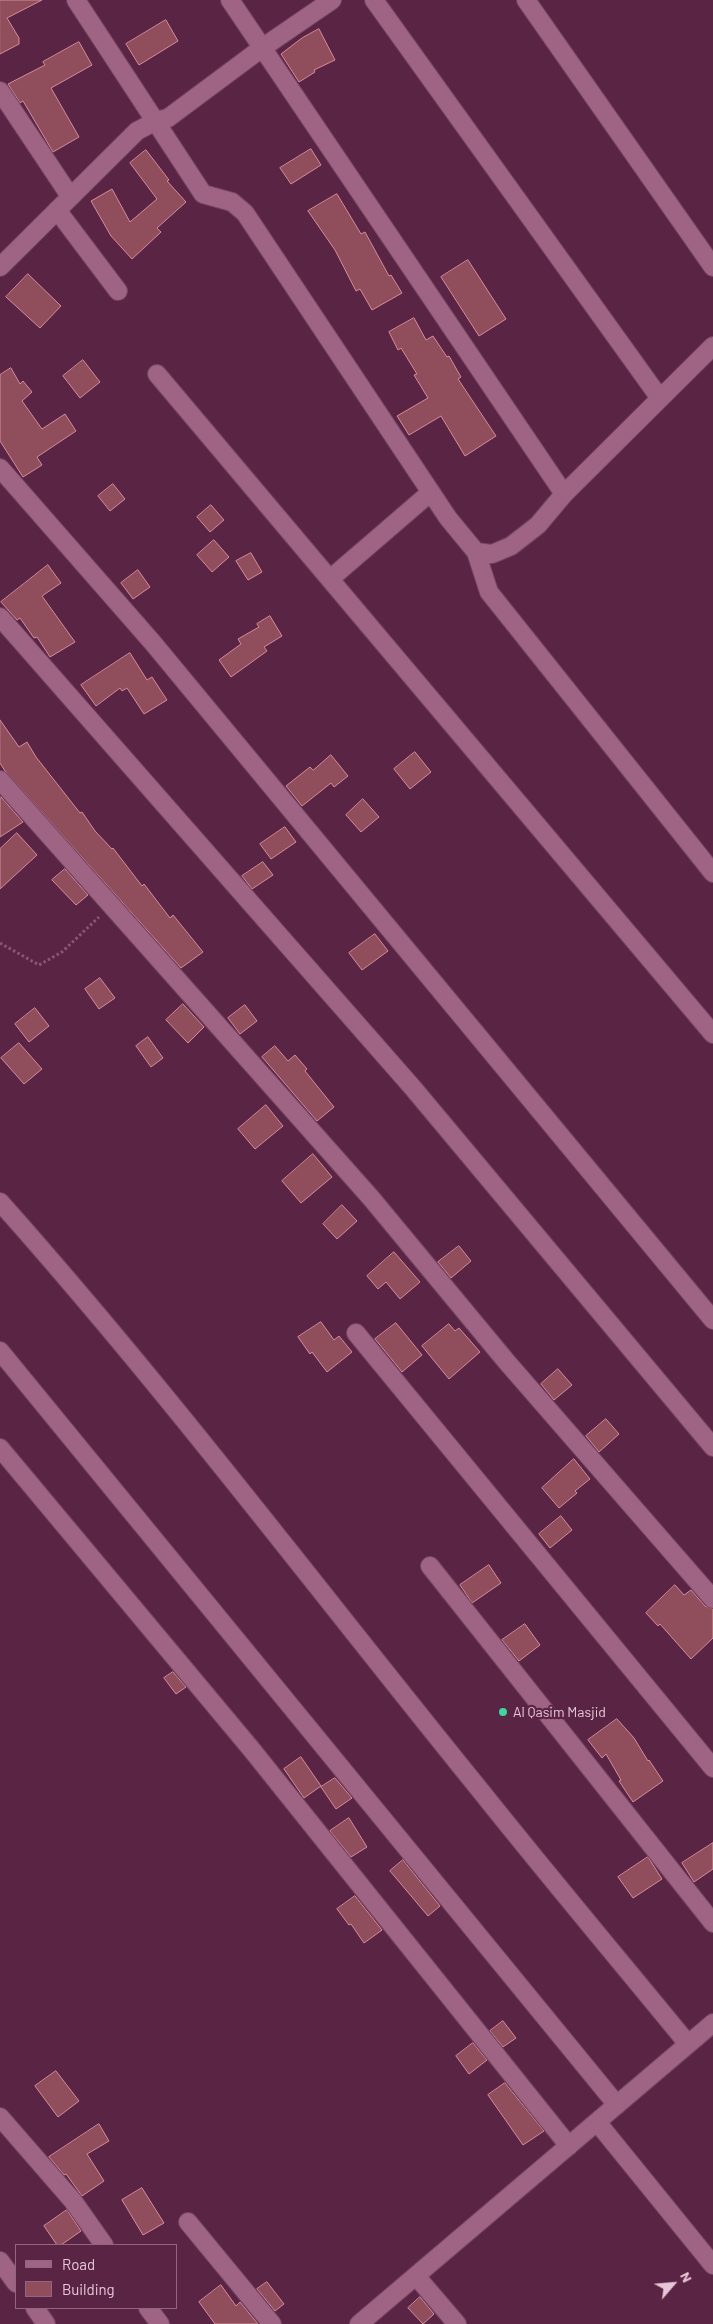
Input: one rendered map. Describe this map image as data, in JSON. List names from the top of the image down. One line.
{"places":["Al Qasim Masjid"],"legend":["Road","Building"],"north":"top right"}
